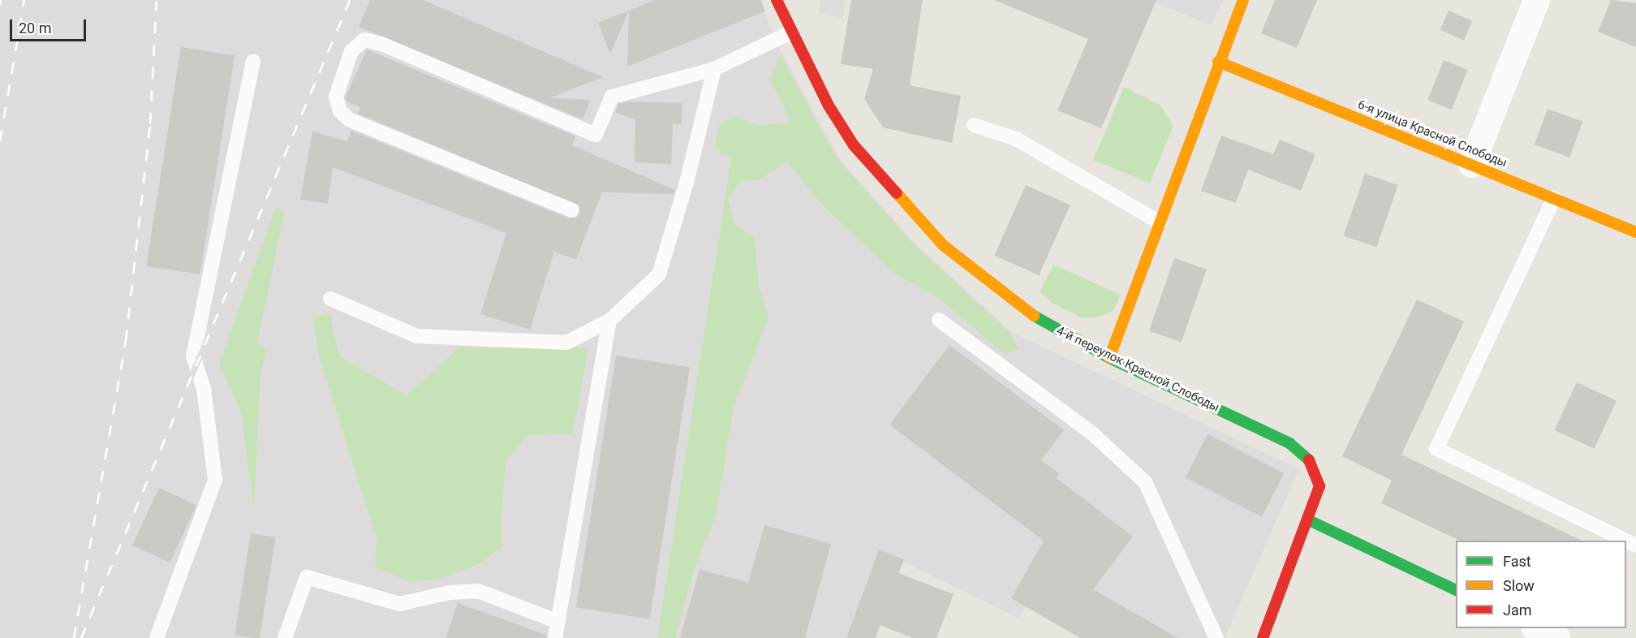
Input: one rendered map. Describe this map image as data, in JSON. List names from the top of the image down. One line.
{"streets":{"street":["6-я улица Красной Слободы","4-й переулок Красной Слободы"]},"legend":["Fast","Slow","Jam"],"scale_bar":"20 m"}
